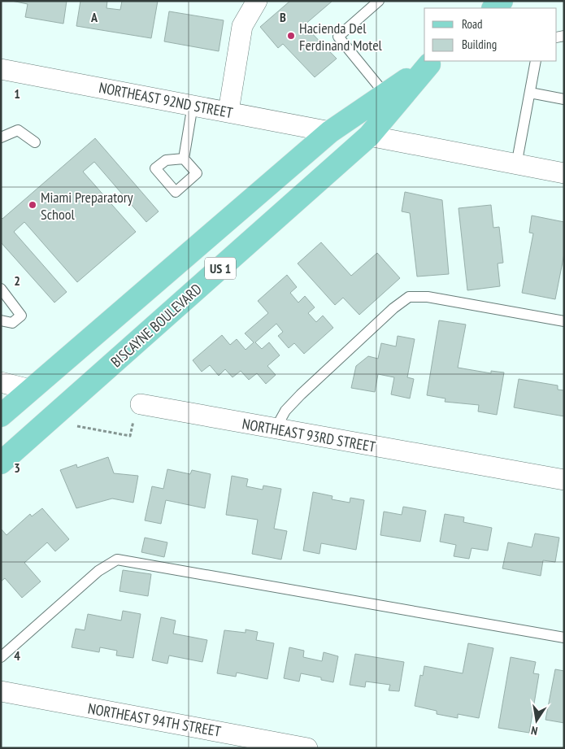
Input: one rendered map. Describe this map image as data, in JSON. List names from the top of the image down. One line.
{"streets":{"main road":["US 1","BISCAYNE BOULEVARD"],"street":["NORTHEAST 92ND STREET","NORTHEAST 93RD STREET","NORTHEAST 94TH STREET"]},"crossings":[["NORTHEAST 92ND STREET","BISCAYNE BOULEVARD"]],"places":["Hacienda Del Ferdinand Motel","Miami Preparatory School"],"legend":["Road","Building"],"north":"bottom","grid":{"columns":["A","B"],"rows":["1","2","3","4"]}}
